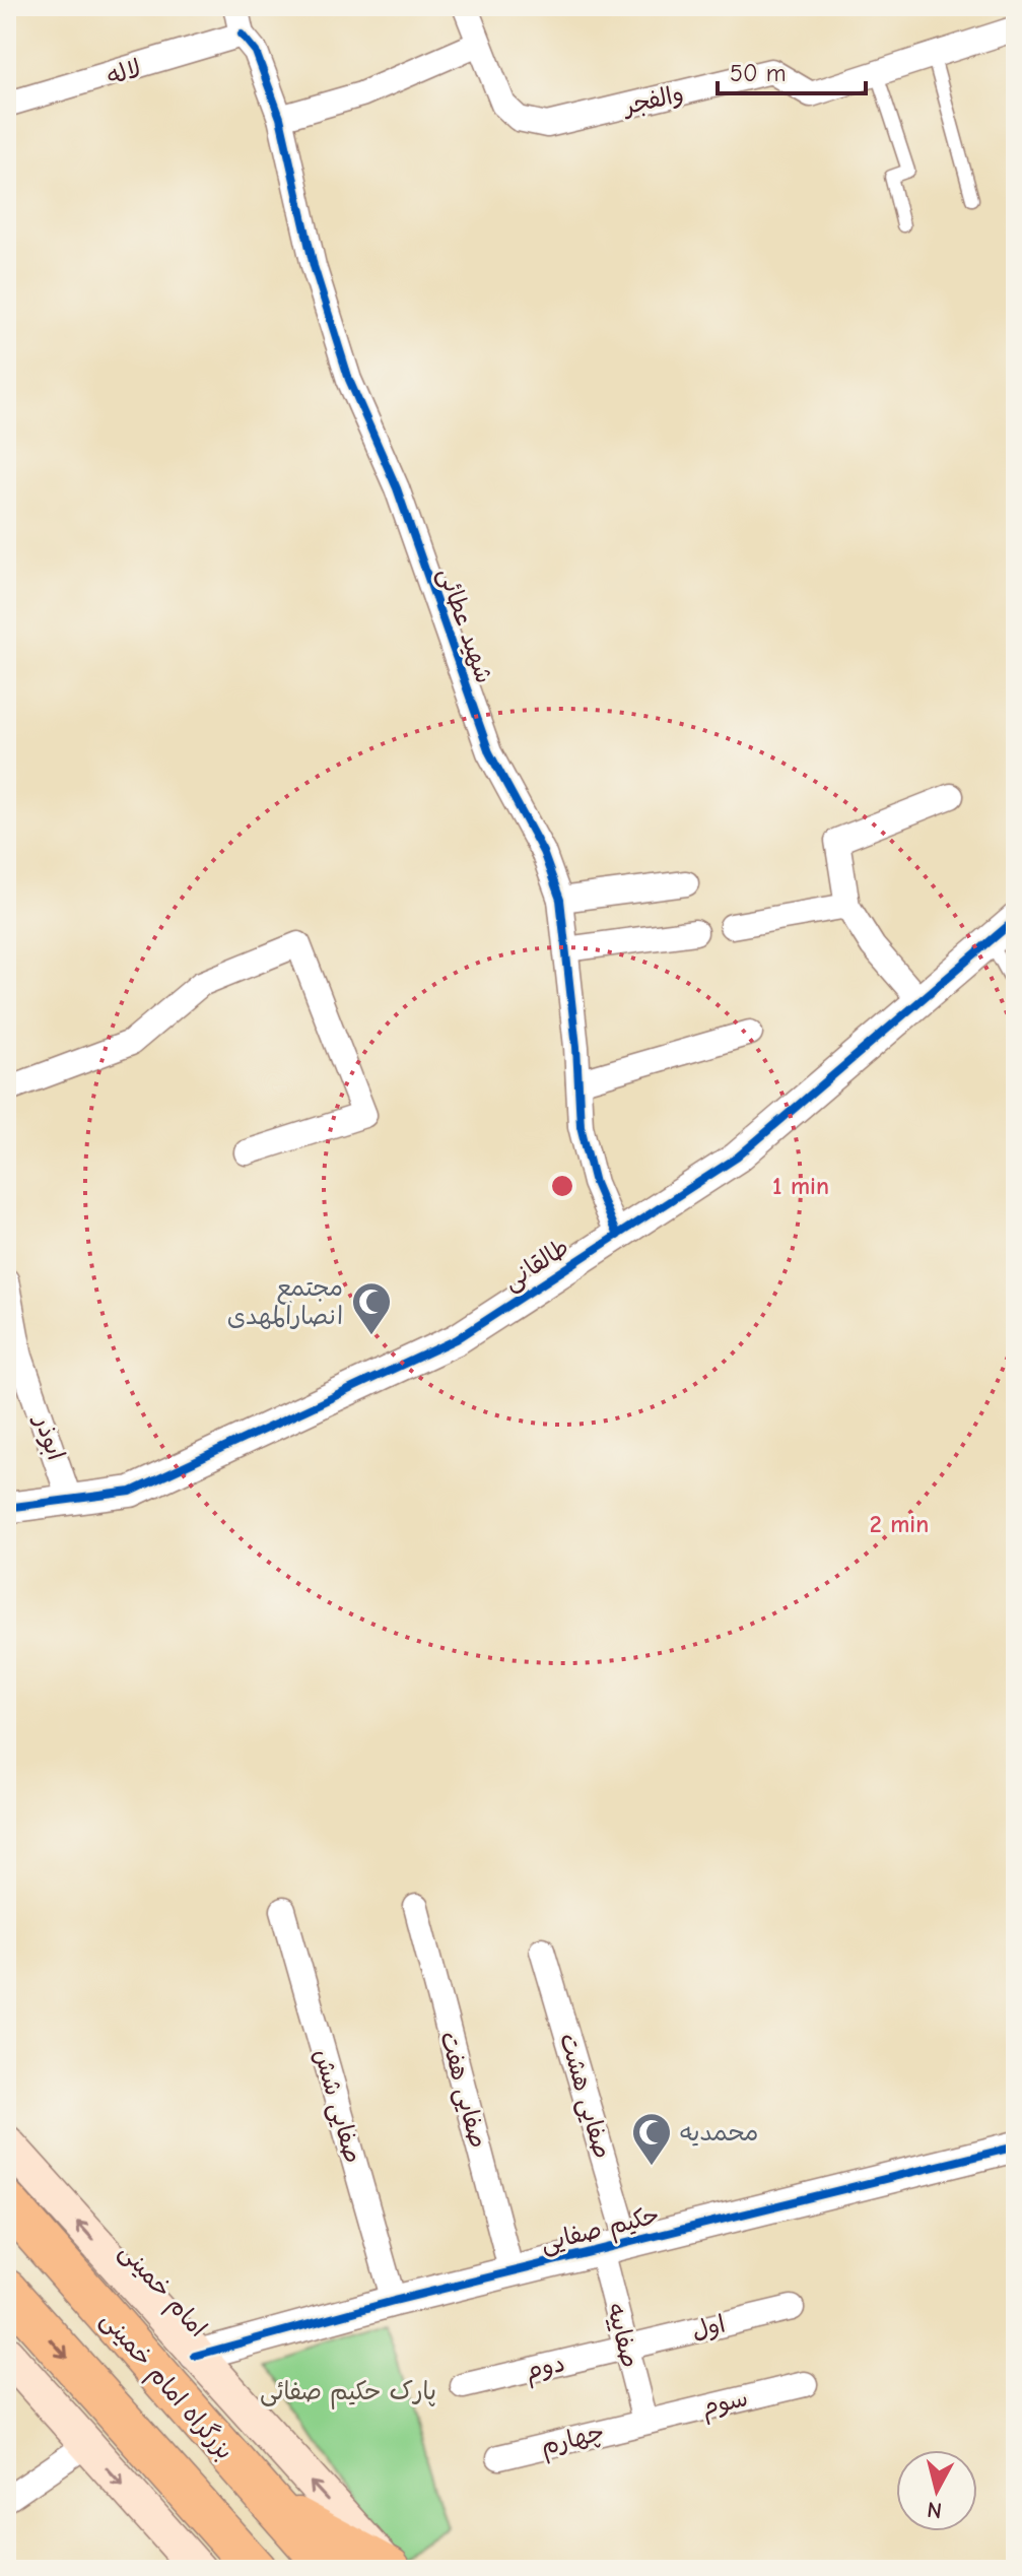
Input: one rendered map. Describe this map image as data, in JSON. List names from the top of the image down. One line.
{"streets":{"highway":["بزرگراه امام خمینی"],"main road":["امام خمینی"],"street":["لاله","والفجر","شهید عطائی","طالقانی","ابوذر","صفایی هفت","صفایی هشت","صفایی شش","حکیم صفایی","اول","صفاییه","دوم","سوم","چهارم"]},"crossings":[["لاله","شهید عطائی"],["شهید عطائی","طالقانی"],["طالقانی","ابوذر"],["صفایی هفت","حکیم صفایی"],["صفایی هشت","حکیم صفایی"],["صفایی هشت","صفاییه"],["صفایی شش","حکیم صفایی"],["حکیم صفایی","امام خمینی"],["حکیم صفایی","صفاییه"],["اول","صفاییه"],["اول","دوم"],["صفاییه","دوم"],["صفاییه","سوم"],["صفاییه","چهارم"],["سوم","چهارم"]],"parks":["پارک حکیم صفائی"],"places":{"mosque":["مجتمع انصارالمهدی","محمدیه"]},"scale_bar":"50 m","north":"bottom","rings":["1 min","2 min"]}
